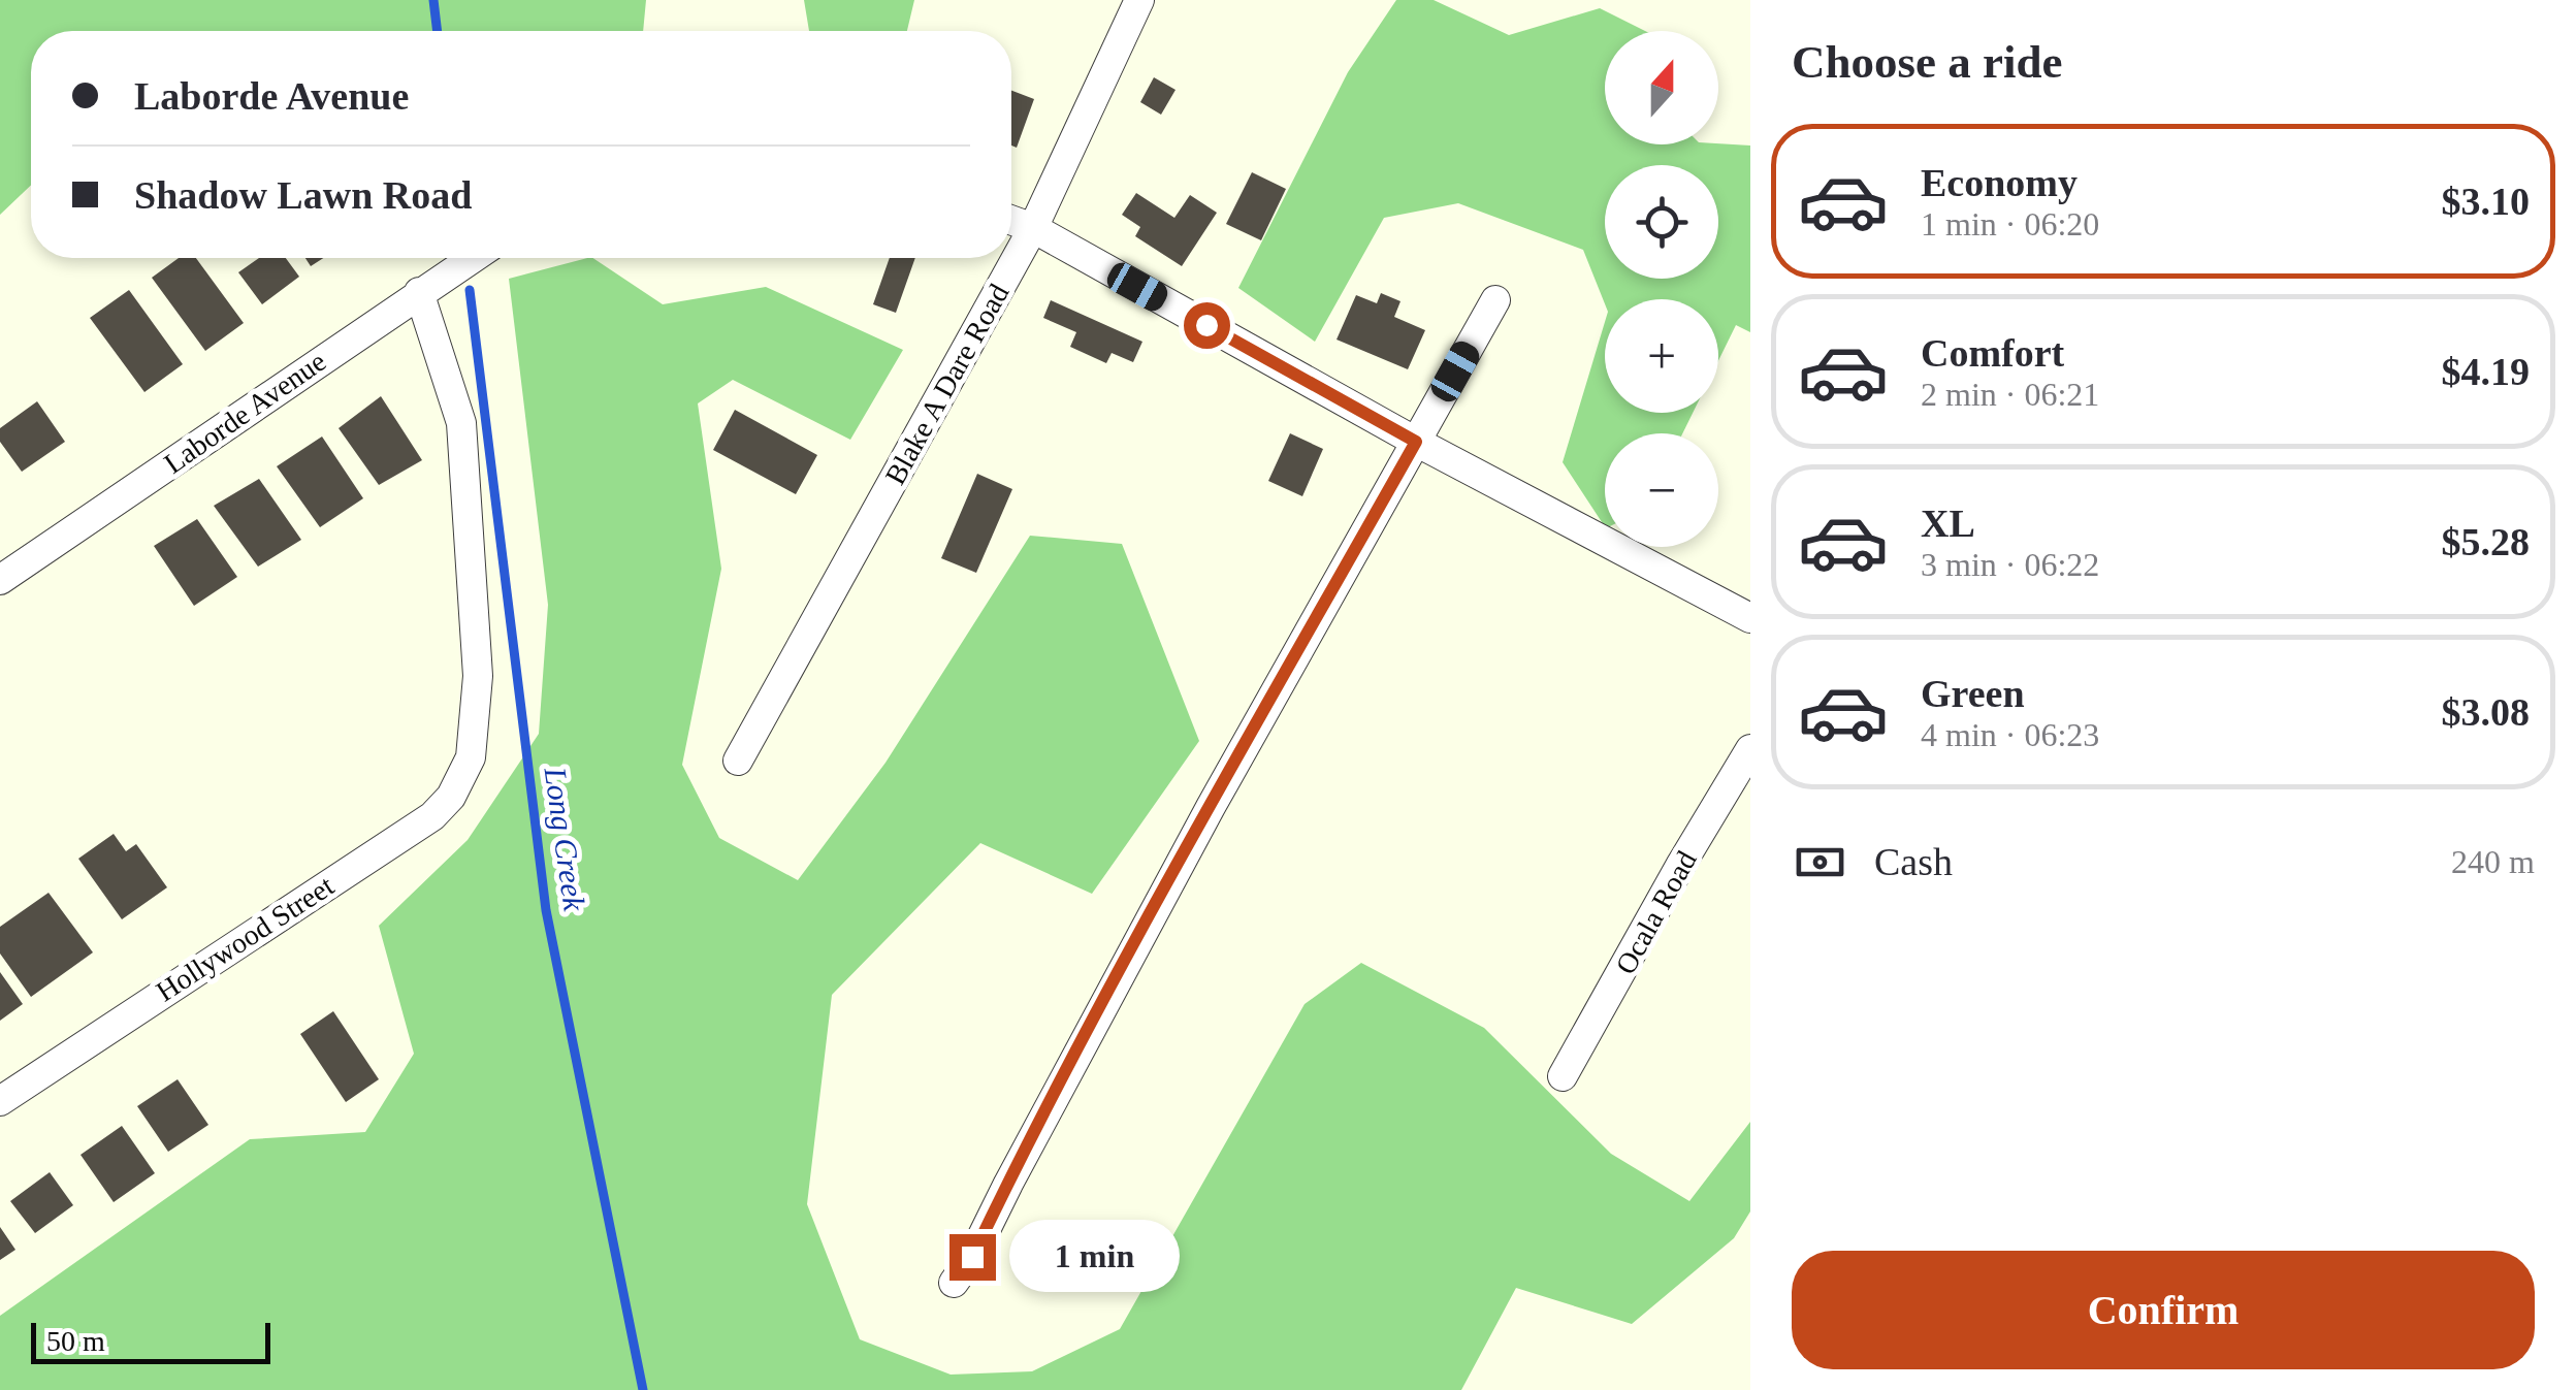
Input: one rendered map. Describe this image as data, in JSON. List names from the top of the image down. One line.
{"streets":{"street":["Blake A Dare Road","Laborde Avenue","Ocala Road","Hollywood Street"]},"crossings":[["Laborde Avenue","Hollywood Street"]],"water":["Long Creek"],"scale_bar":"50 m","north":"top","page":{"heading":"Choose a ride","map_buttons":["+","−"],"banner":["Laborde Avenue","Shadow Lawn Road"],"list":[{"name":"Economy","note":"1 min · 06:20","value":"$3.10"},{"name":"Comfort","note":"2 min · 06:21","value":"$4.19"},{"name":"XL","note":"3 min · 06:22","value":"$5.28"},{"name":"Green","note":"4 min · 06:23","value":"$3.08"}],"pay":["Cash","240 m"],"bubble":"1 min","buttons":"Confirm","scale":"50 m"}}
